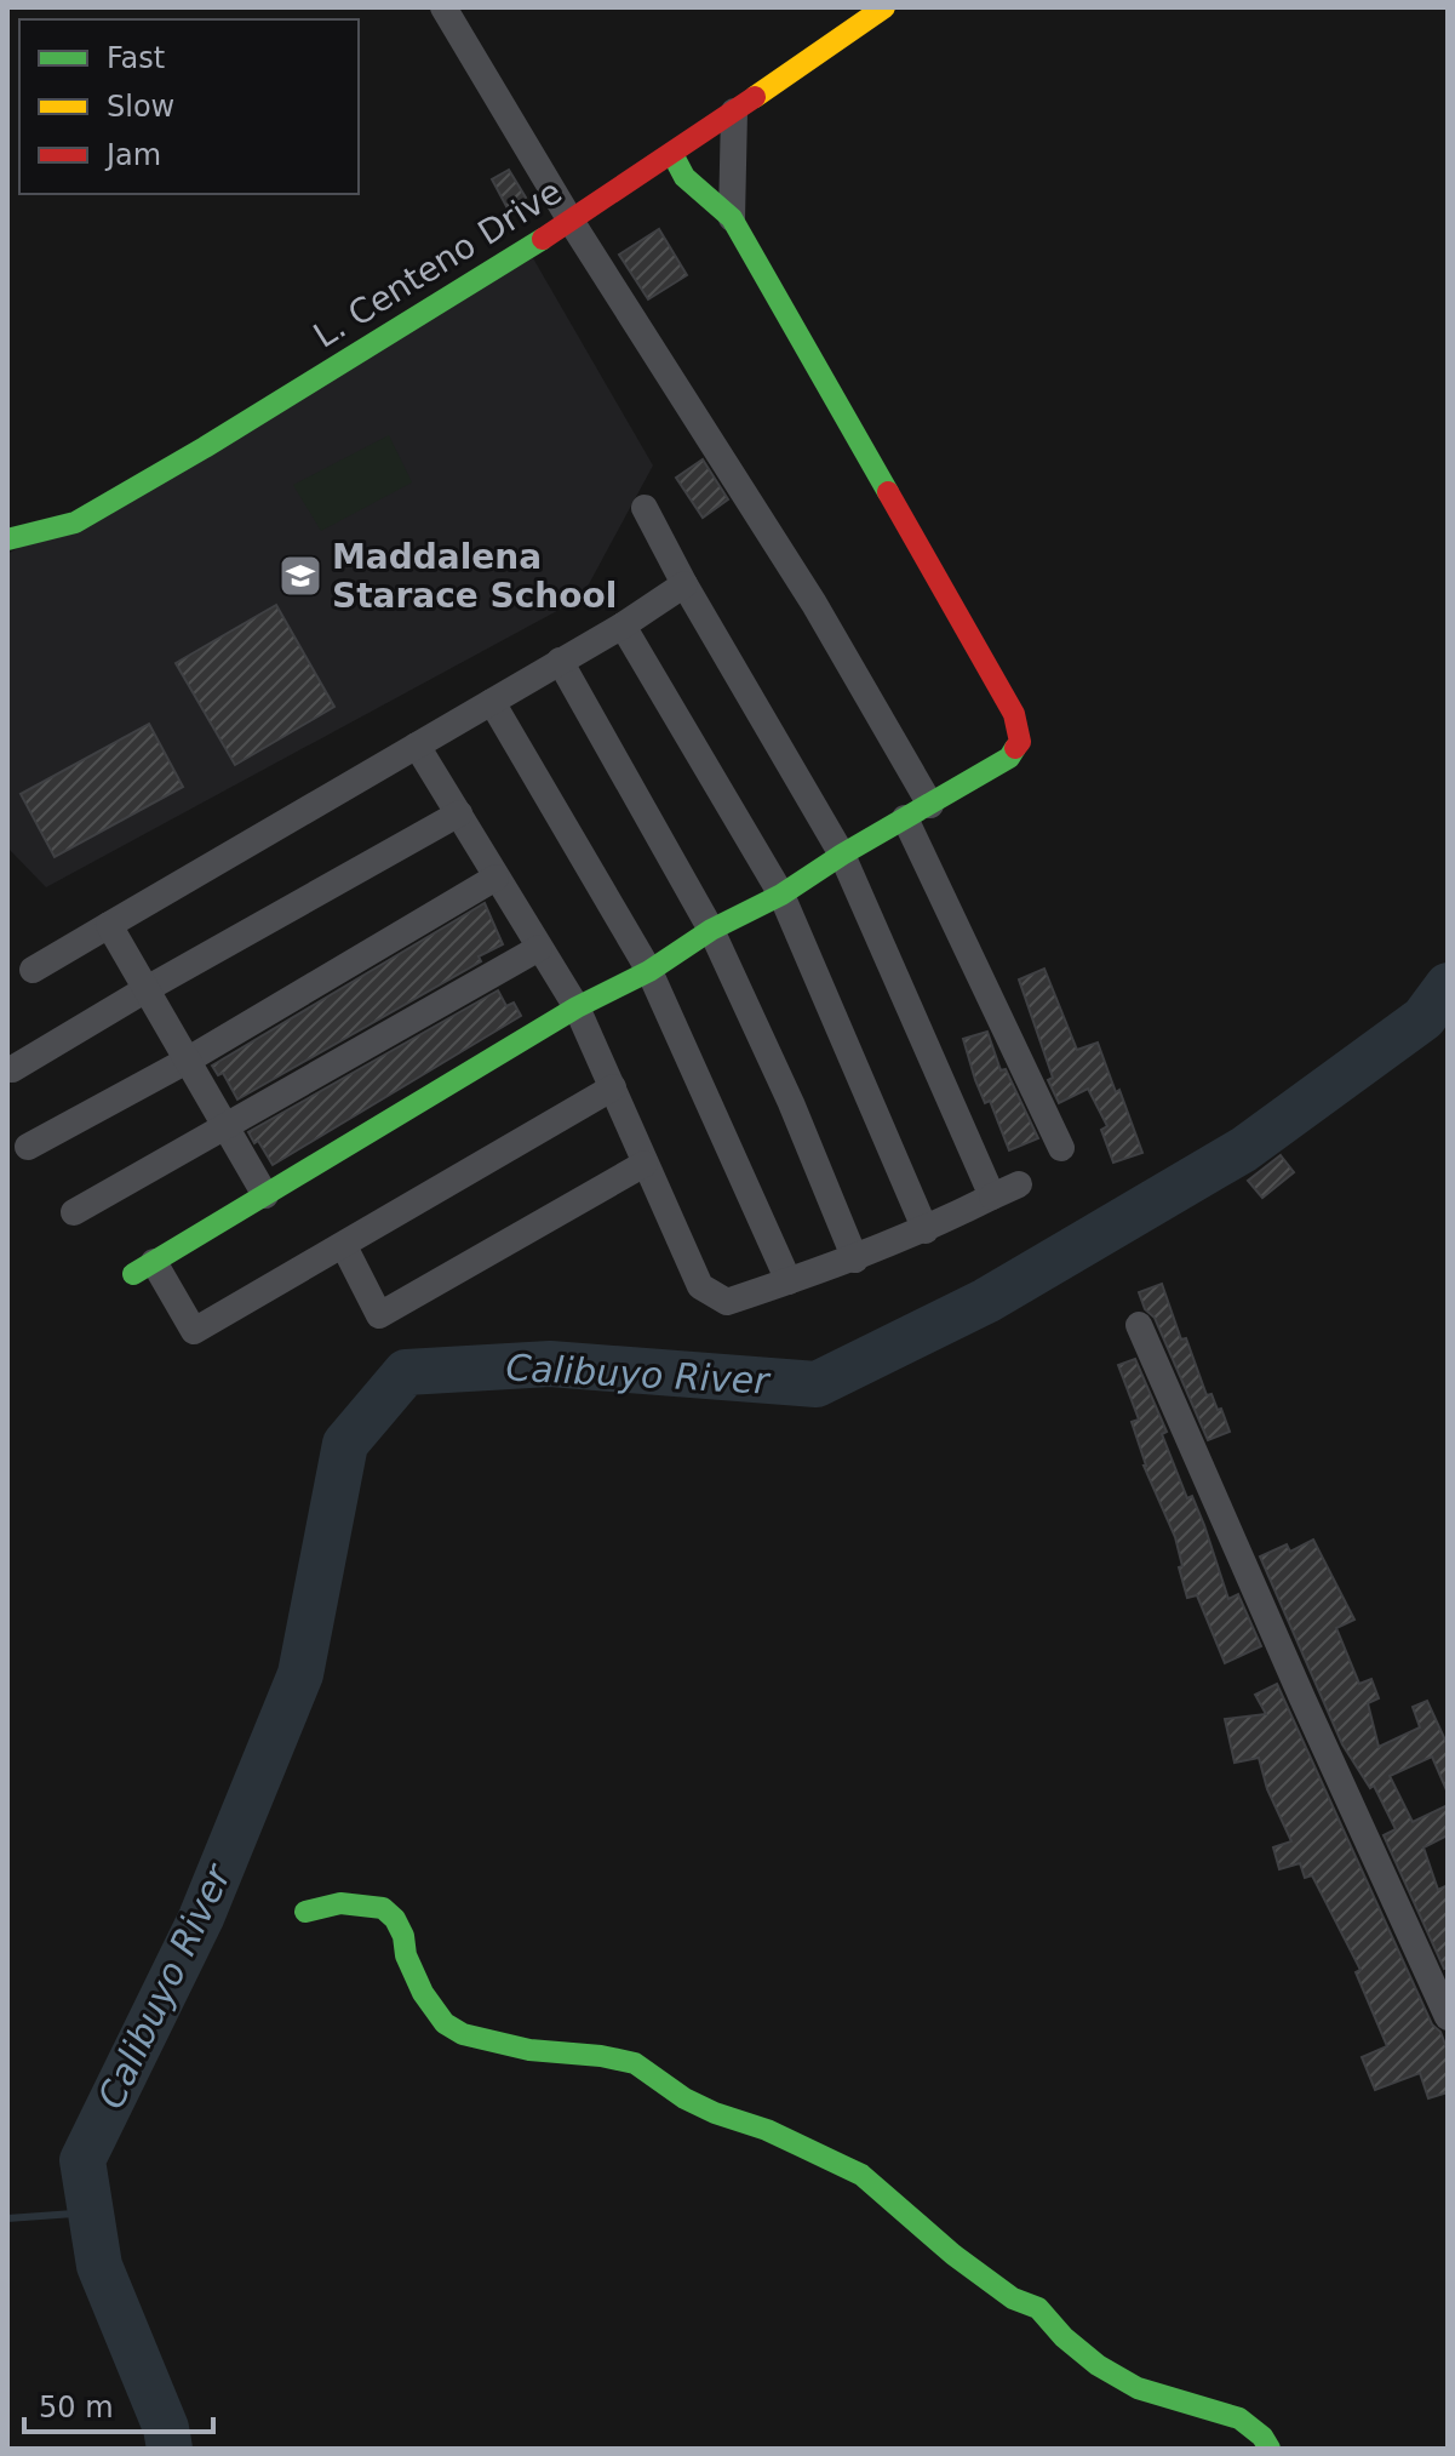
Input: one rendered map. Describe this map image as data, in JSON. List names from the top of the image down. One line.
{"streets":{"street":["L. Centeno Drive"]},"water":["Calibuyo River"],"places":{"school or university":["Maddalena Starace School"]},"legend":["Fast","Slow","Jam"],"scale_bar":"50 m"}
